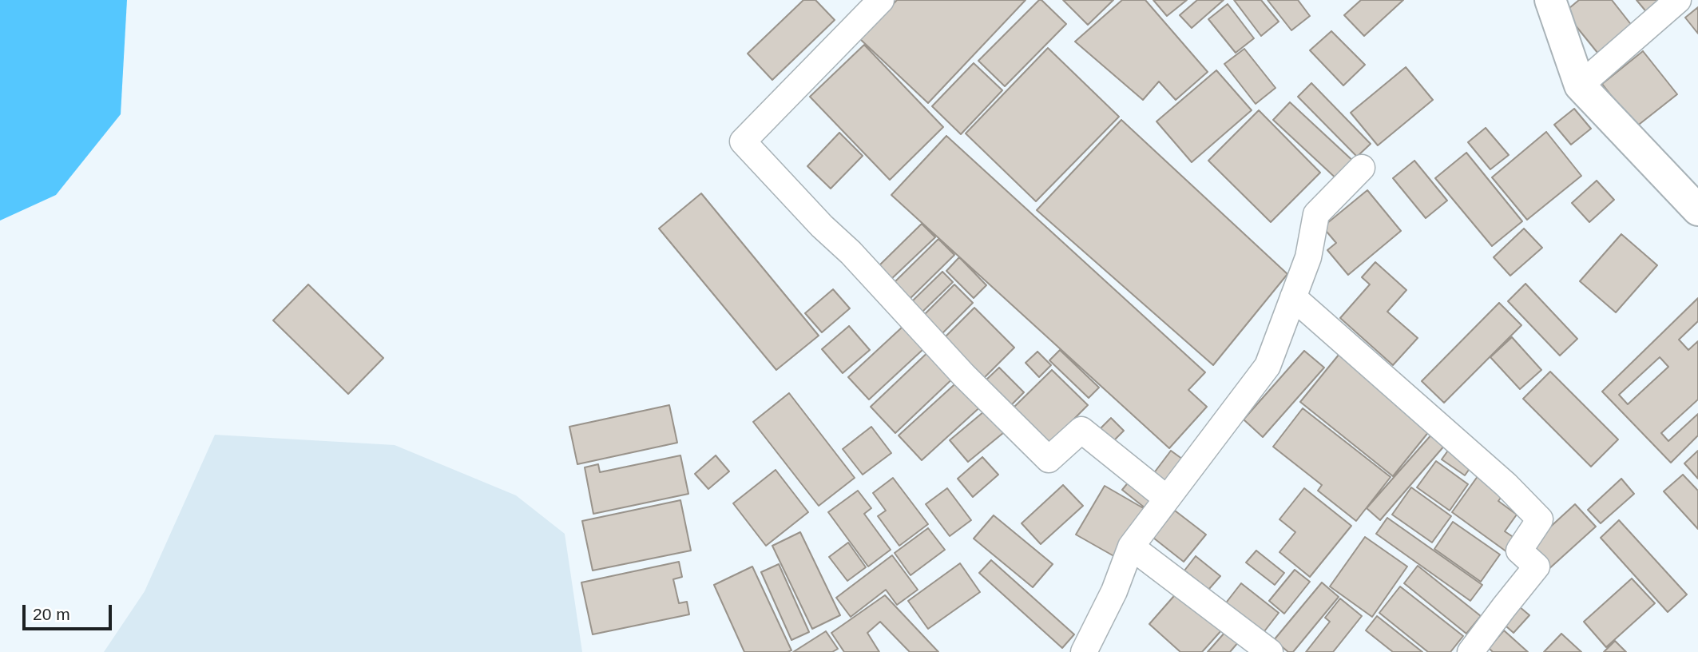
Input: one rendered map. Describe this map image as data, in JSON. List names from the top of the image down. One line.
{"scale_bar":"20 m"}
